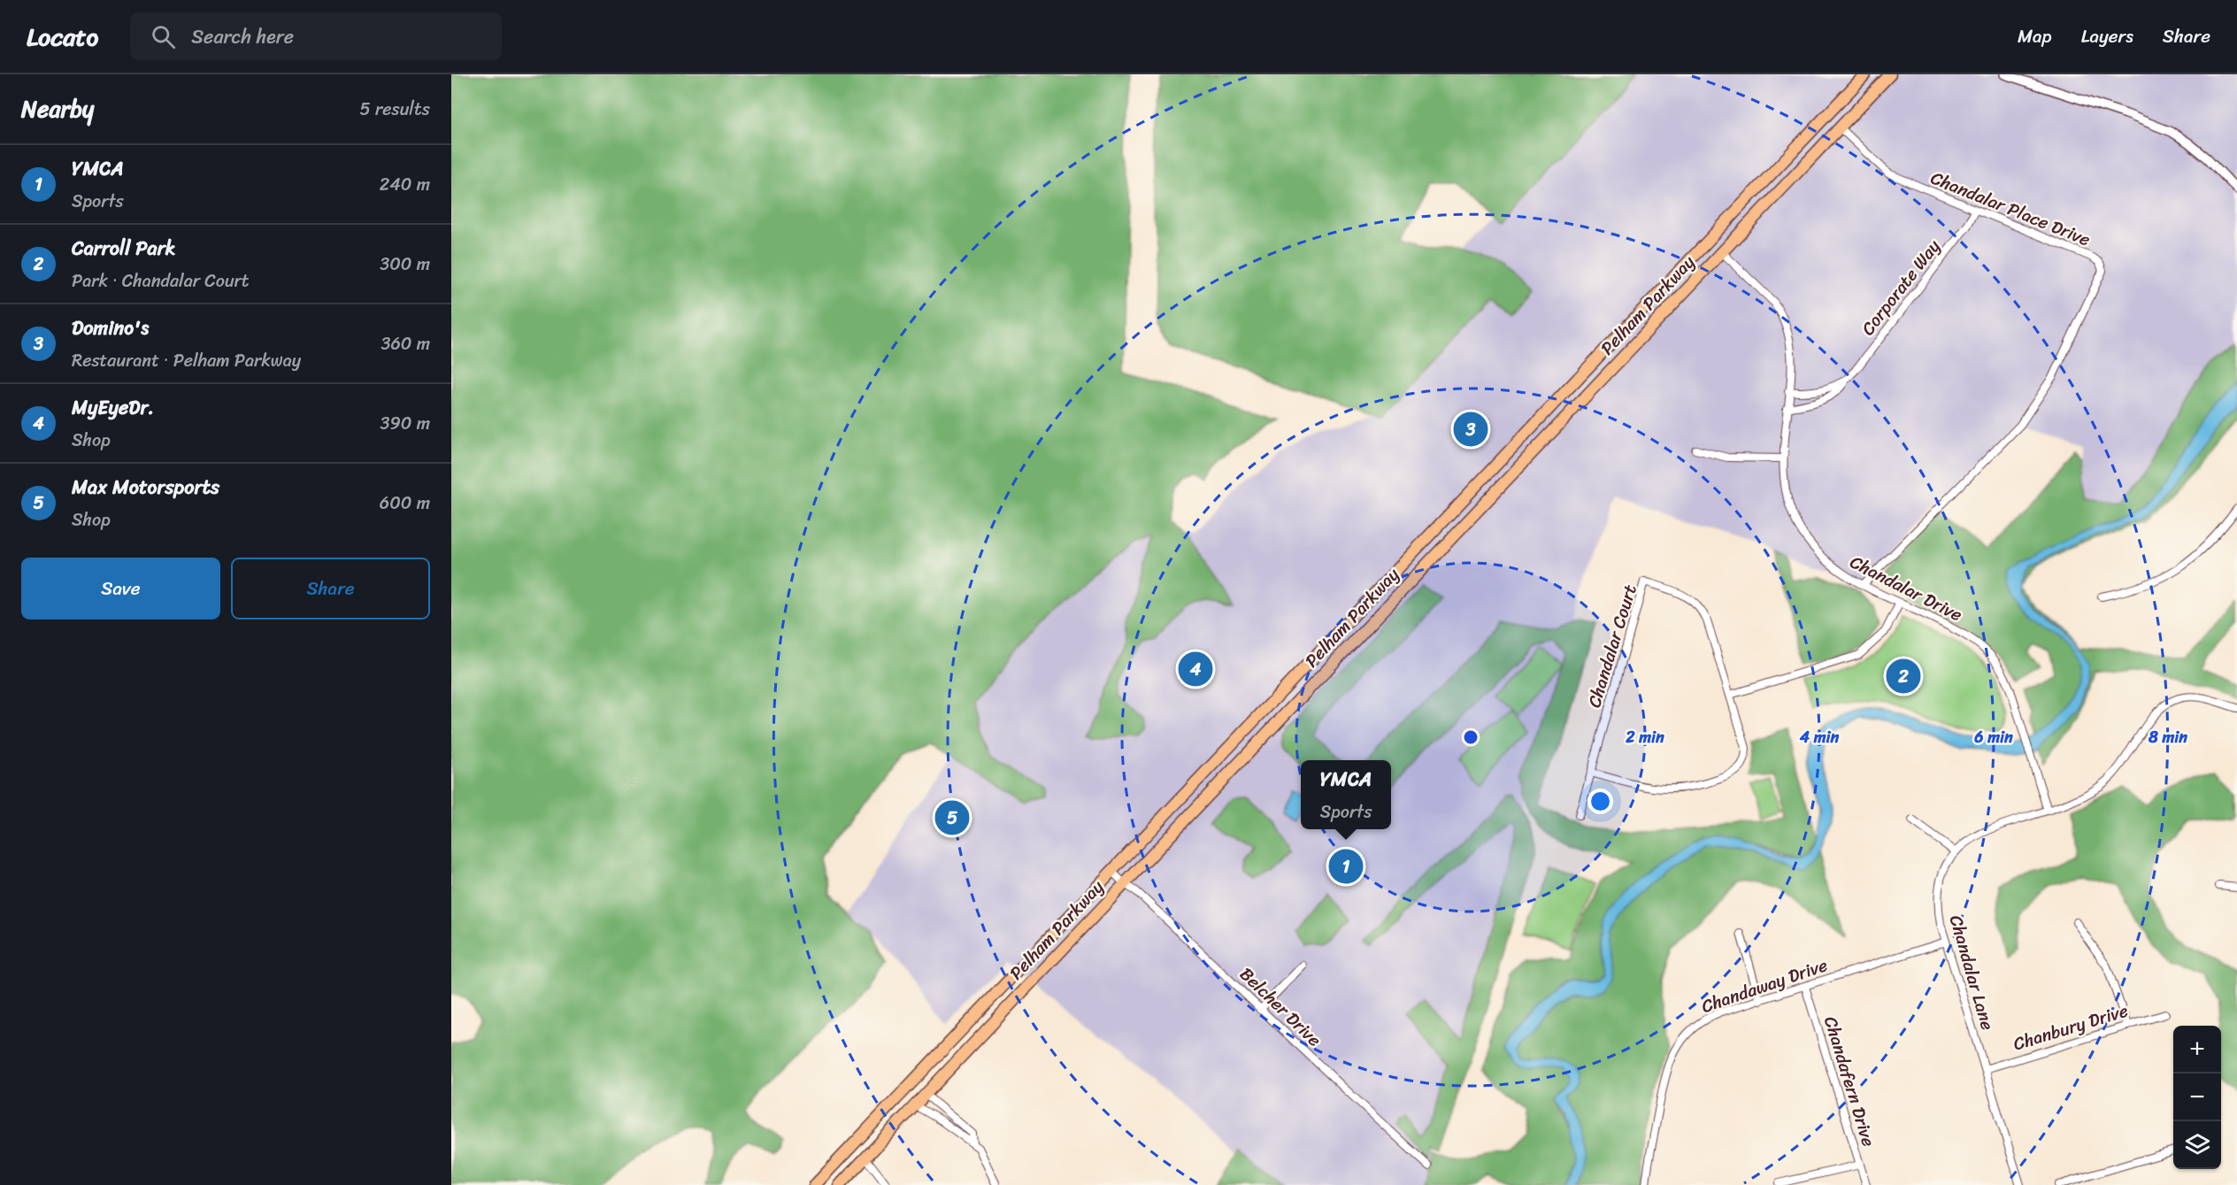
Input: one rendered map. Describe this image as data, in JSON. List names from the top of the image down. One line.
{"streets":{"main road":["Pelham Parkway"],"street":["Chandalar Place Drive","Corporate Way","Chandalar Drive","Chandalar Court","Chandalar Lane","Chandaway Drive","Belcher Drive","Chanbury Drive","Chandafern Drive"]},"crossings":[["Chandalar Place Drive","Corporate Way"],["Chandalar Place Drive","Pelham Parkway"],["Chandalar Place Drive","Chandalar Drive"],["Corporate Way","Chandalar Drive"],["Pelham Parkway","Chandalar Drive"],["Pelham Parkway","Belcher Drive"],["Chandalar Drive","Chandalar Lane"],["Chandalar Lane","Chandaway Drive"],["Chandalar Lane","Chanbury Drive"],["Chandaway Drive","Chandafern Drive"]],"page":{"header":"Locato","search":"Search here","nav":["Map","Layers","Share"],"heading":["Nearby","5 results"],"list":[{"mark":"1","name":"YMCA","note":"Sports","value":"240 m"},{"mark":"2","name":"Carroll Park","note":"Park · Chandalar Court","value":"300 m"},{"mark":"3","name":"Domino's","note":"Restaurant · Pelham Parkway","value":"360 m"},{"mark":"4","name":"MyEyeDr.","note":"Shop","value":"390 m"},{"mark":"5","name":"Max Motorsports","note":"Shop","value":"600 m"}],"pins":["3","4","2","5","1"],"buttons":["Save","Share"],"popup":["YMCA","Sports"],"map_buttons":["+","−"]},"rings":["2 min","4 min","6 min","8 min"]}
